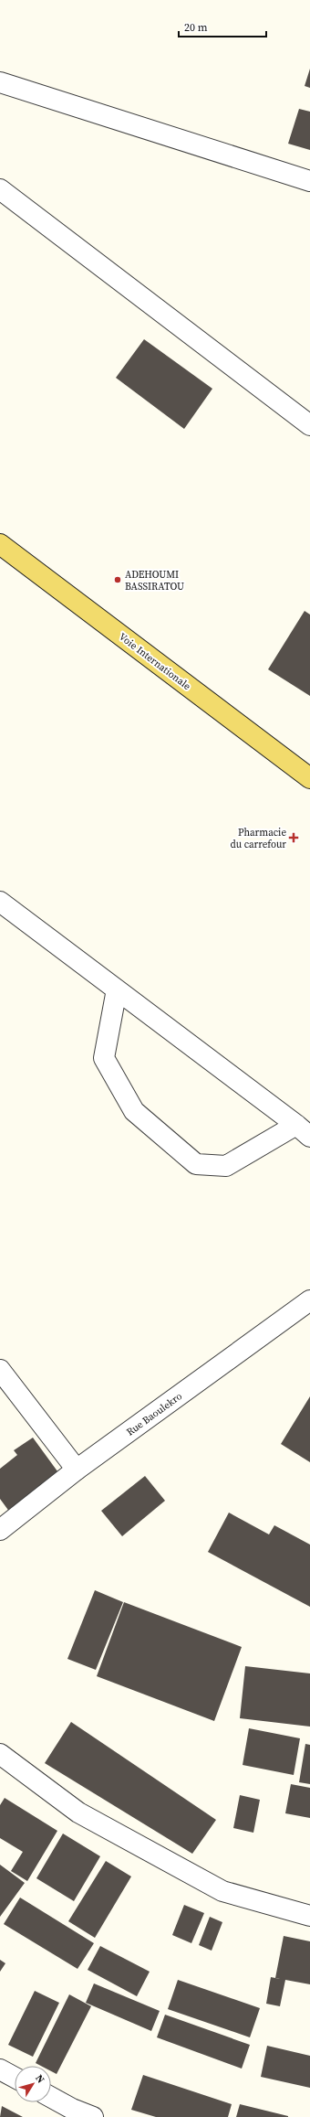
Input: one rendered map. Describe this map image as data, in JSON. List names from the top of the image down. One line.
{"streets":{"main road":["Voie Internationale"],"street":["Rue Baoulekro"]},"places":{"other":["ADEHOUMI BASSIRATOU"],"health":["Pharmacie du carrefour"]},"scale_bar":"20 m","north":"top right"}
